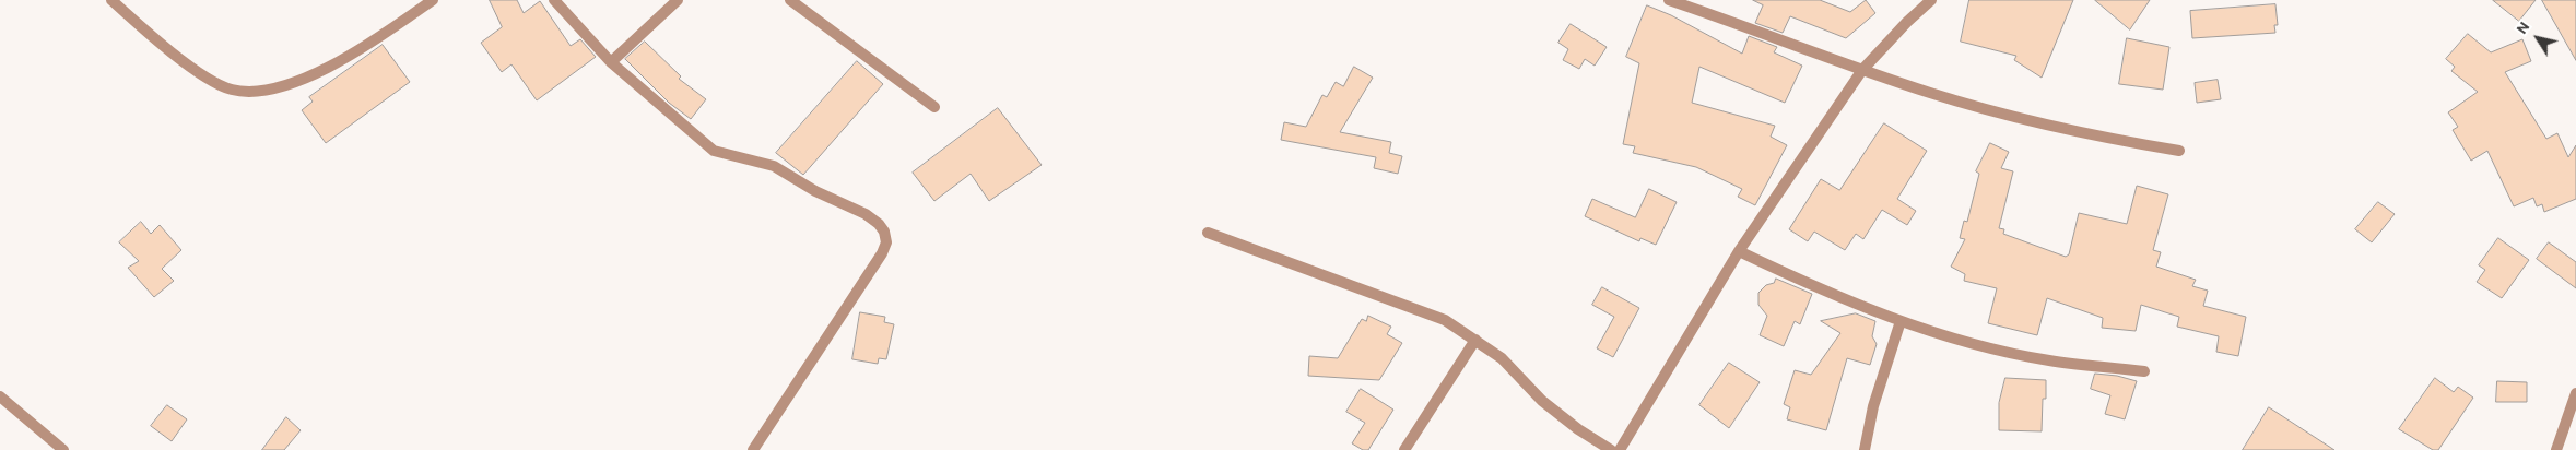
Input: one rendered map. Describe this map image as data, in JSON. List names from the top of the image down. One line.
{"north":"top left"}
